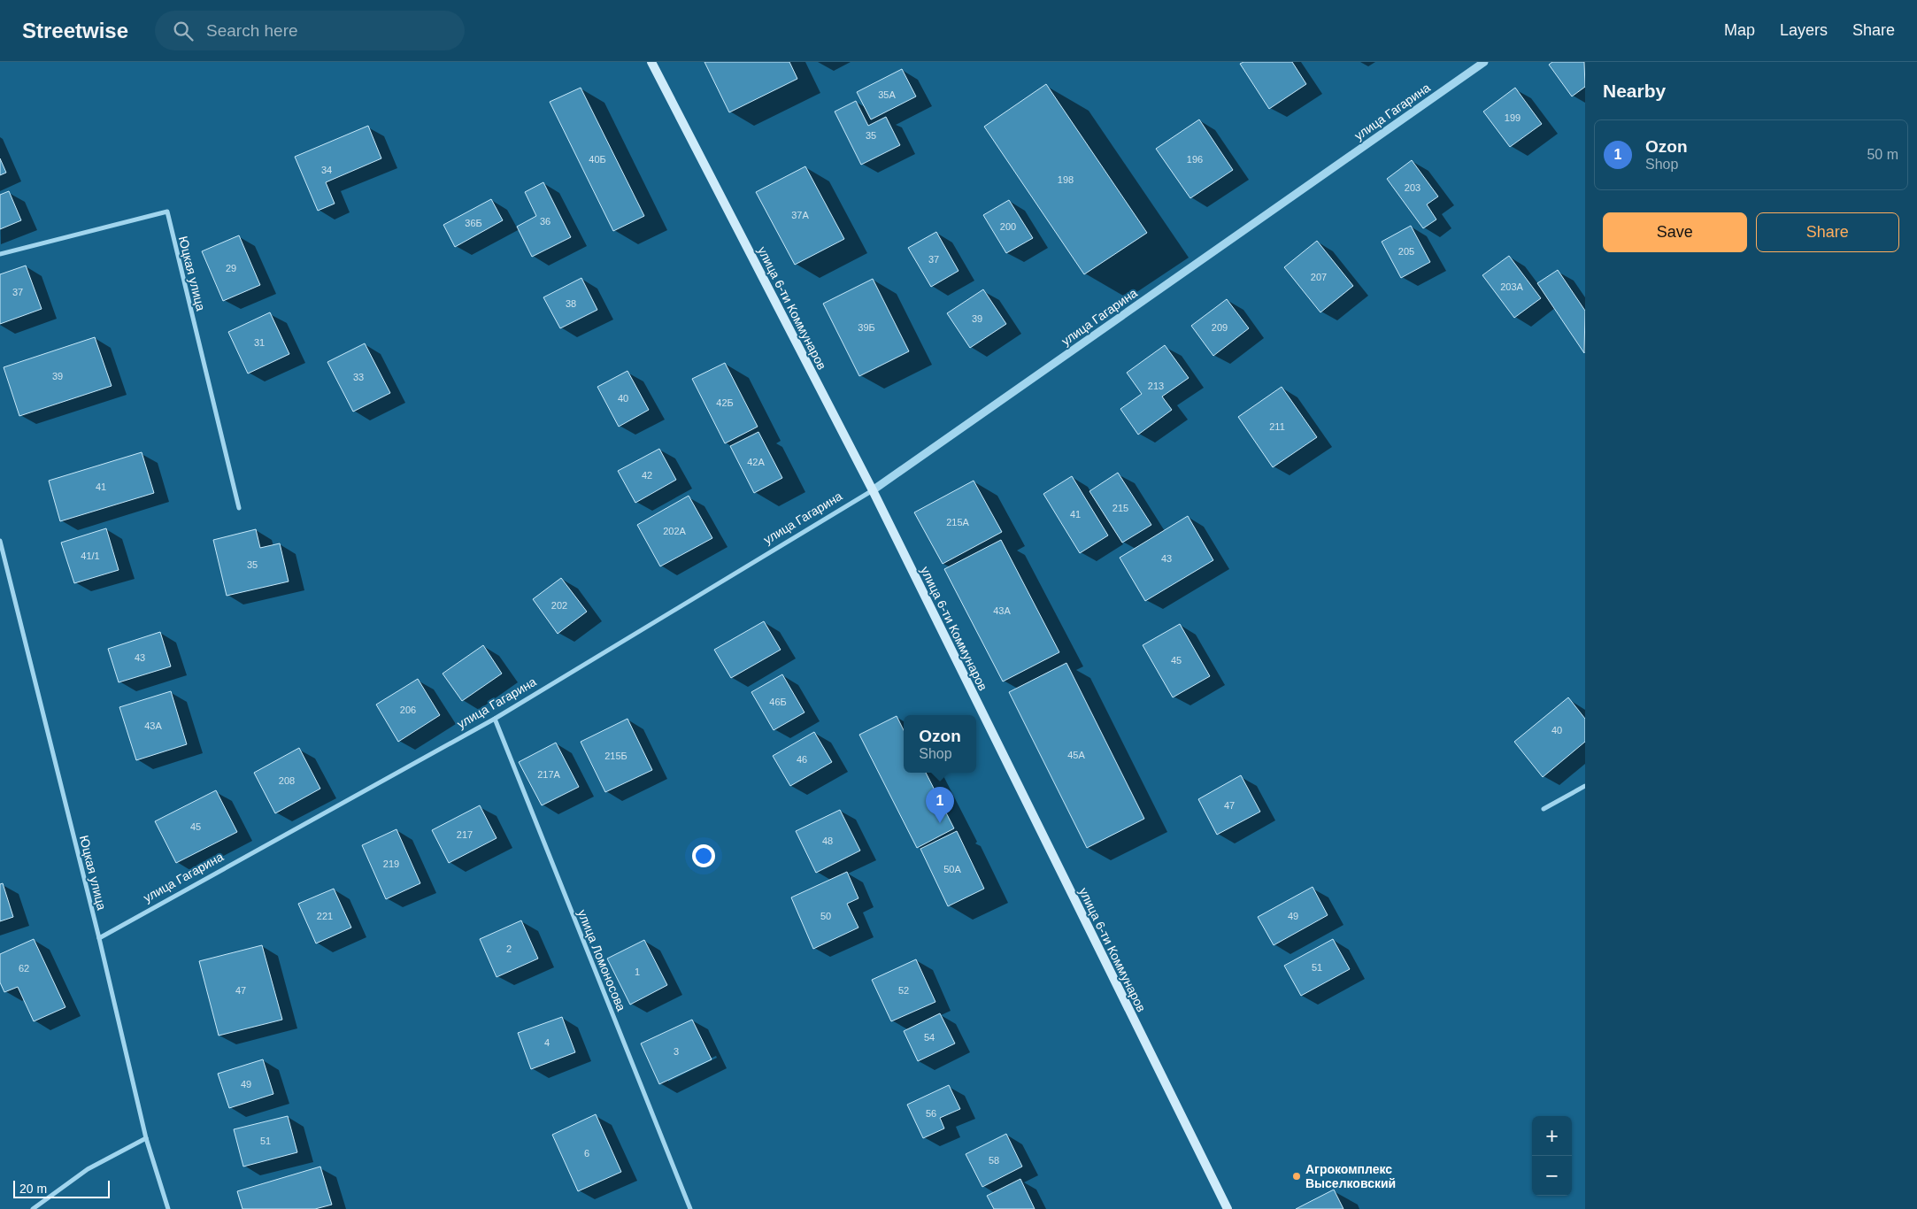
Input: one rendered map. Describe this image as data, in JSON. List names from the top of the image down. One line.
{"streets":{"main road":["улица 6-ти Коммунаров"],"street":["улица Гагарина","Юцкая улица","улица Ломоносова"]},"crossings":[["улица Гагарина","Юцкая улица"],["улица Гагарина","улица 6-ти Коммунаров"],["улица Гагарина","улица Ломоносова"]],"places":["Агрокомплекс Выселковский"],"house_numbers":["35А","199","35","40Б","196","34","198","203","37А","36","36Б","200","205","37","29","207","203А","37","38","39","39Б","209","31","39","33","213","40","42Б","211","42А","42","41","215","41","215А","202А","41/1","43","35","202","43А","43","45","46Б","206","43А","40","45А","215Б","46","217А","208","47","45","217","48","219","50А","221","50","49","2","51","62","1","47","52","54","4","3","49","56","51","6","58"],"scale_bar":"20 m","page":{"header":"Streetwise","search":"Search here","nav":["Map","Layers","Share"],"heading":"Nearby","list":[{"mark":"1","name":"Ozon","note":"Shop","value":"50 m"}],"buttons":["Save","Share"],"popup":["Ozon","Shop"],"pins":"1","map_buttons":["+","−"],"scale":"20 m"}}
